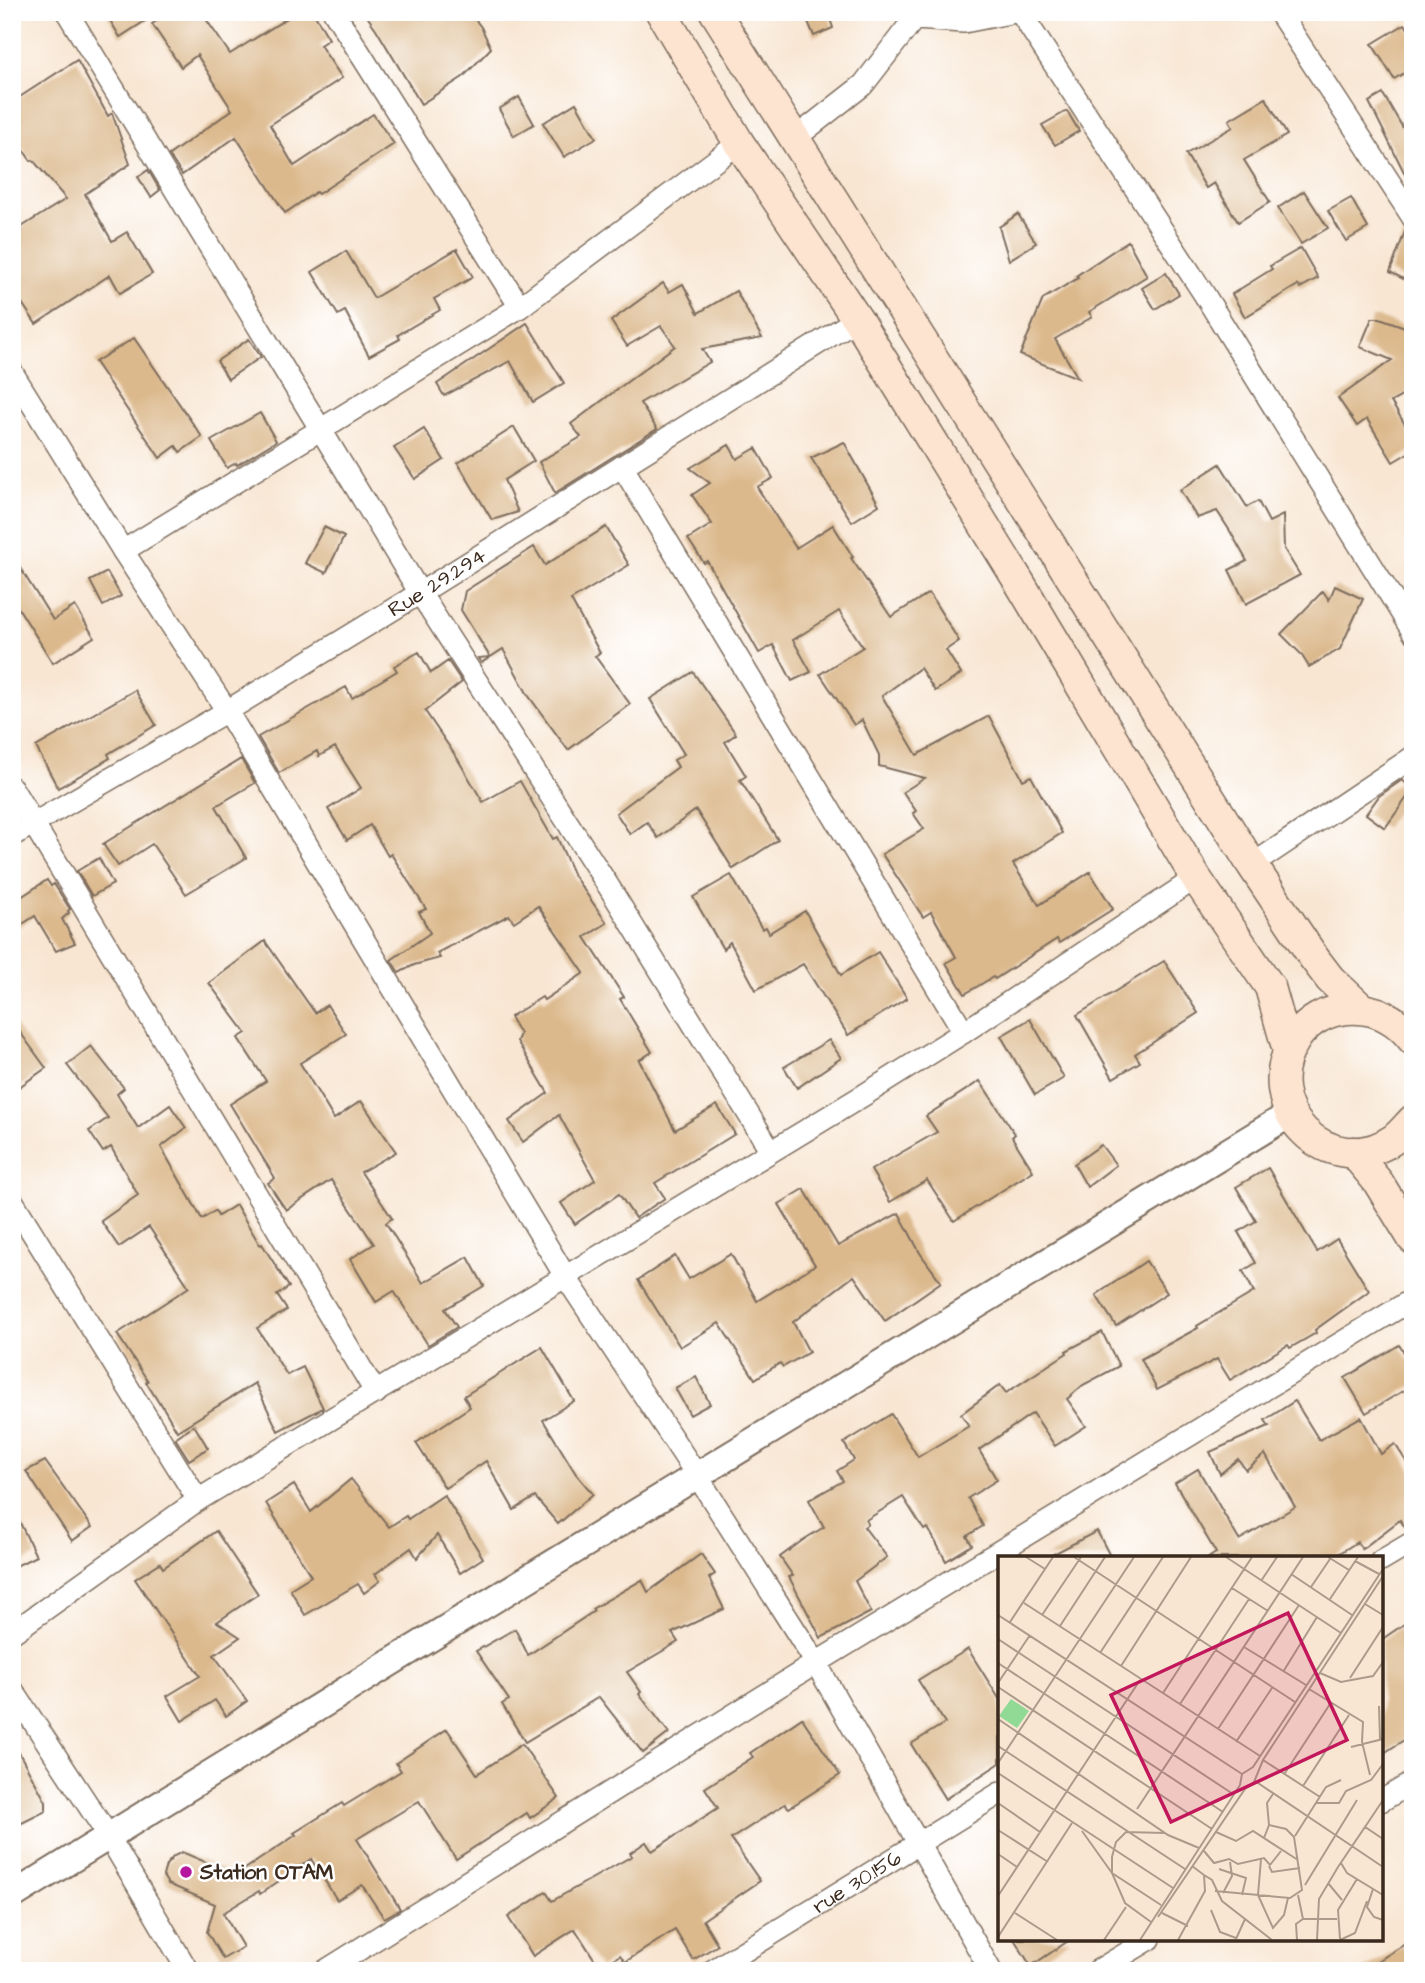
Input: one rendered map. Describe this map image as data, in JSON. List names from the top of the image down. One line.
{"streets":{"street":["Rue 29.294","rue 30.156"]},"places":["Station OTAM"]}
